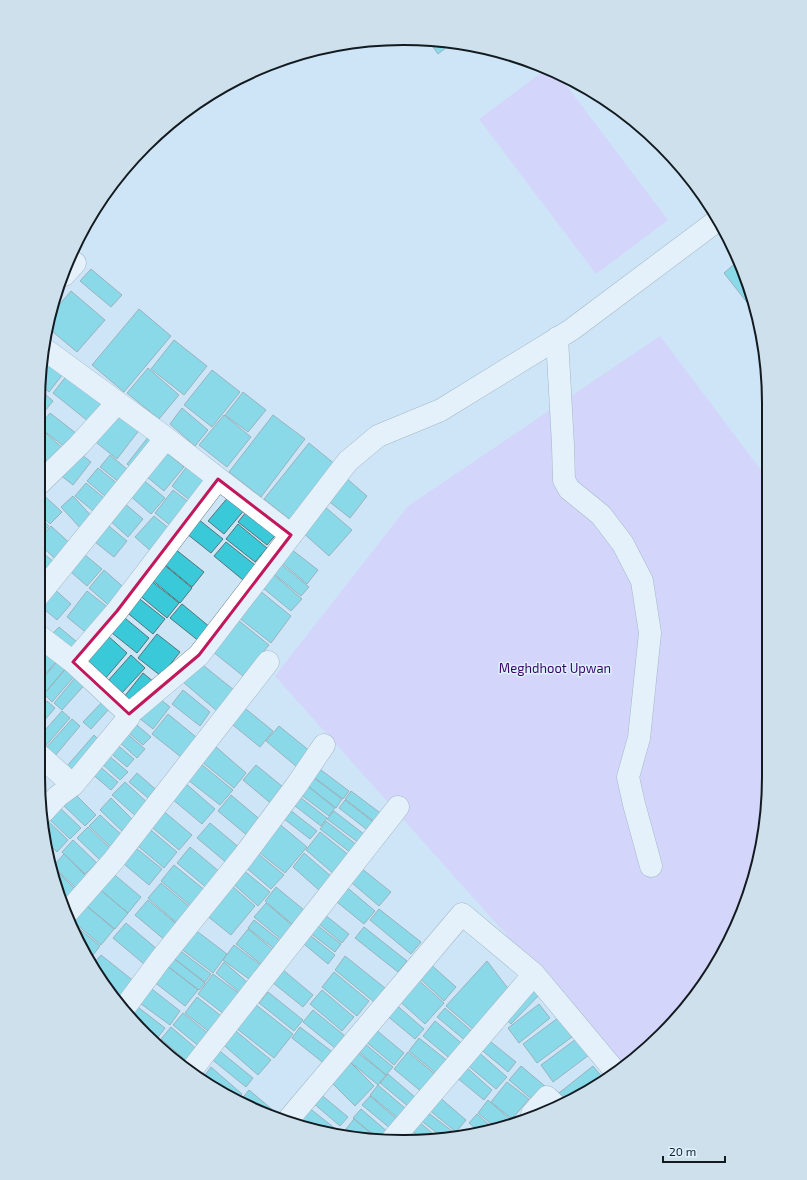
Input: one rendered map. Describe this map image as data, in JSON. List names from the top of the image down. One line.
{"parks":["Meghdhoot Upwan"],"scale_bar":"20 m"}
